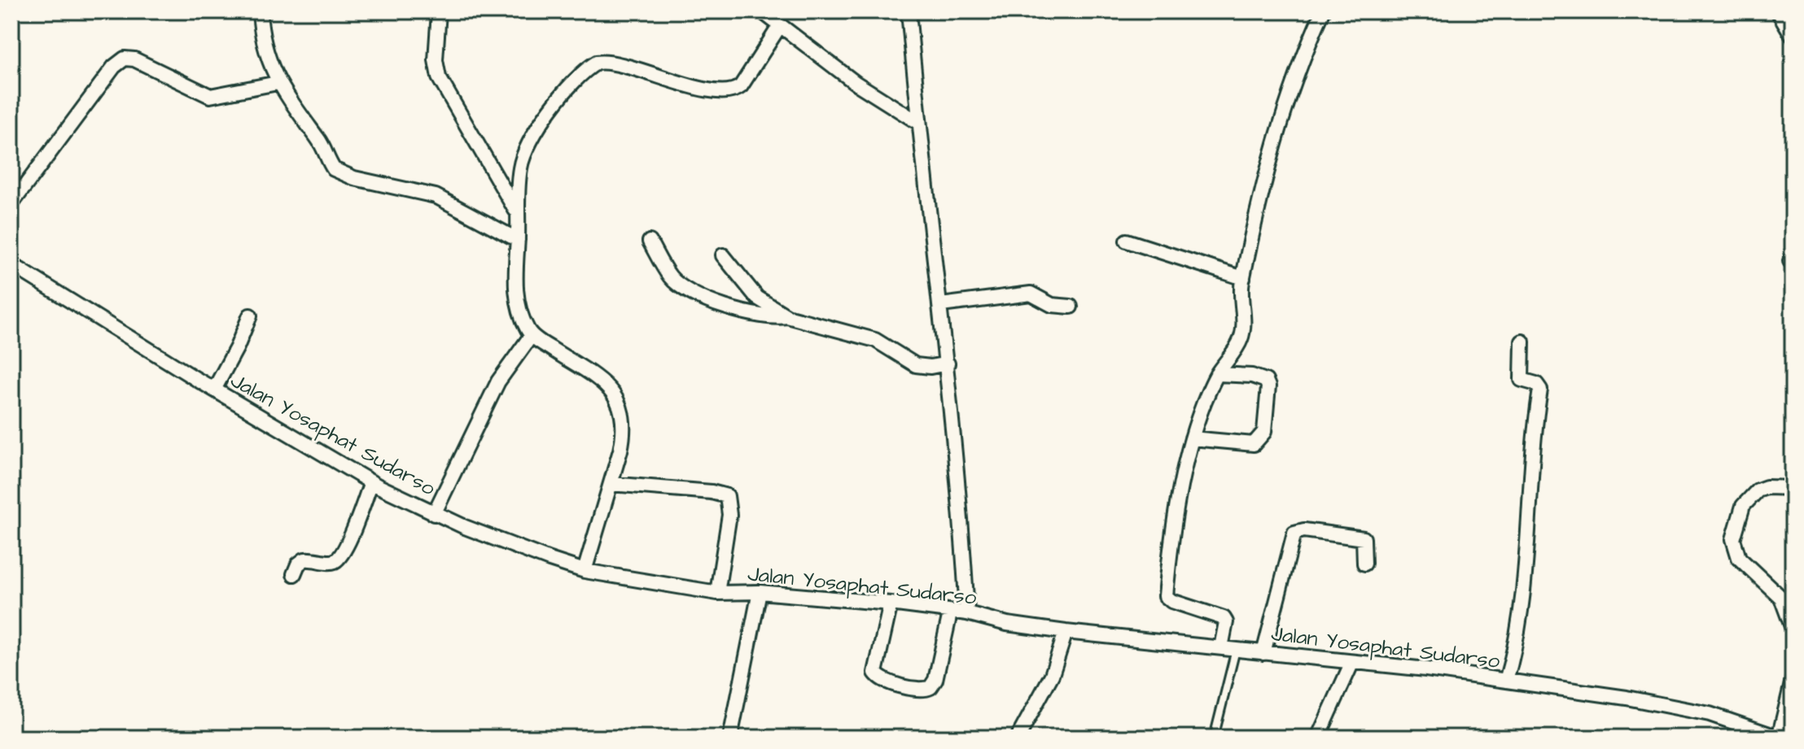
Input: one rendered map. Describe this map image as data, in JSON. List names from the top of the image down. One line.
{"streets":{"street":["Jalan Yosaphat Sudarso"]}}
